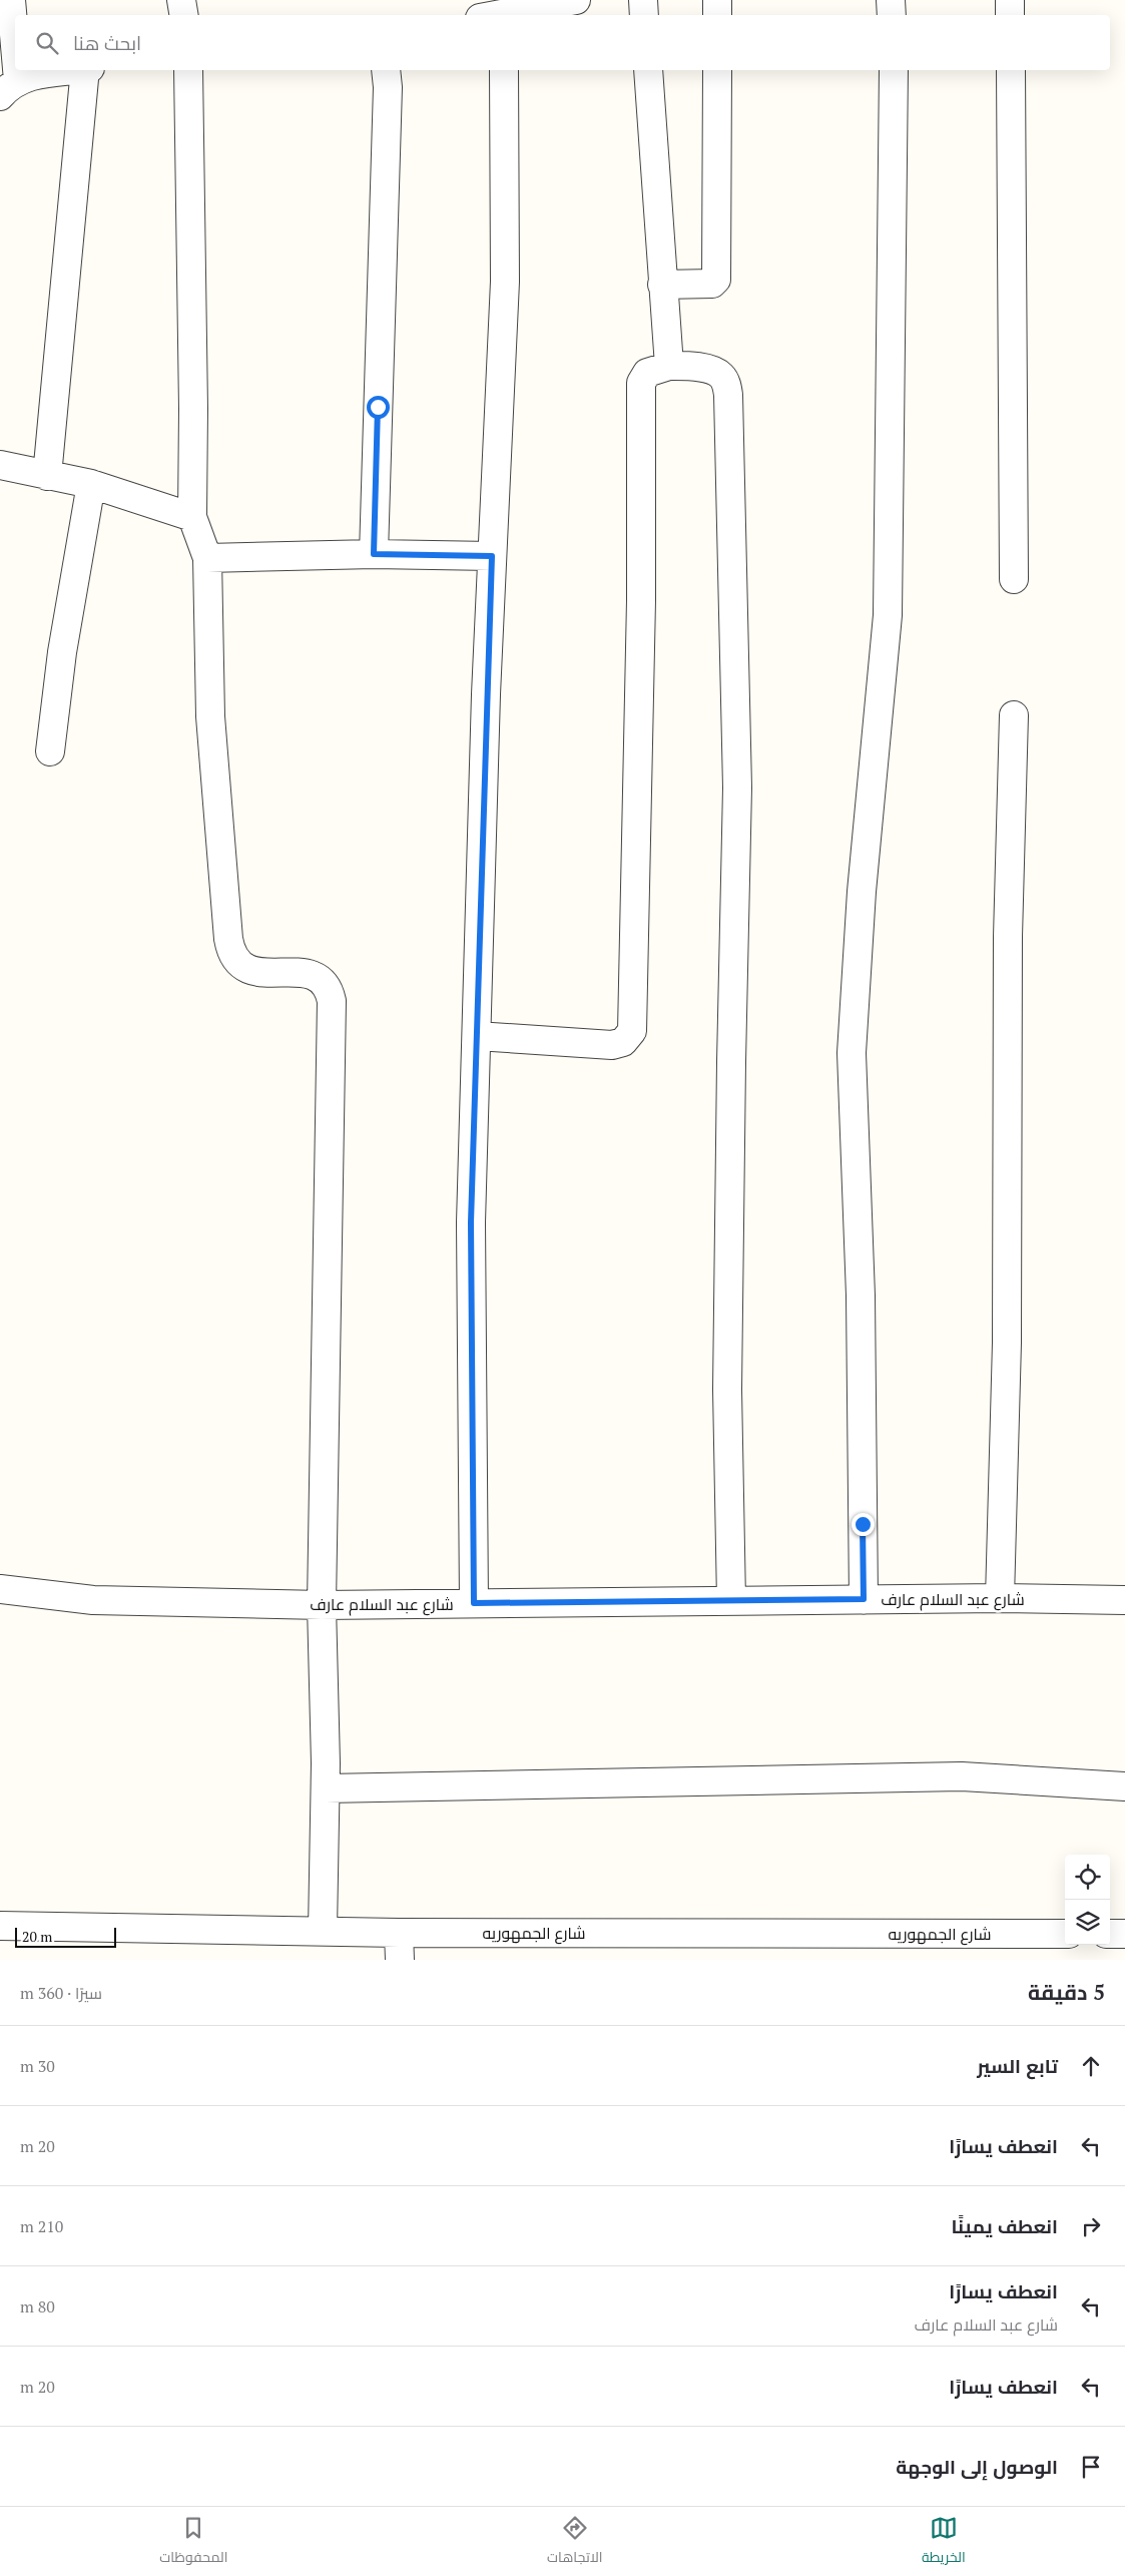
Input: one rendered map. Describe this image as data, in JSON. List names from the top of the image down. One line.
{"streets":{"street":["شارع عبد السلام عارف","شارع الجمهوريه"]},"scale_bar":"20 m","page":{"search":"ابحث هنا","scale":"20 m","heading":["5 دقيقة","سيرًا · 360 m"],"list":[["تابع السير","30 m"],["انعطف يسارًا","20 m"],["انعطف يمينًا","210 m"],["انعطف يسارًا","شارع عبد السلام عارف","80 m"],["انعطف يسارًا","20 m"],"الوصول إلى الوجهة"],"nav":["الخريطة","الاتجاهات","المحفوظات"]}}
